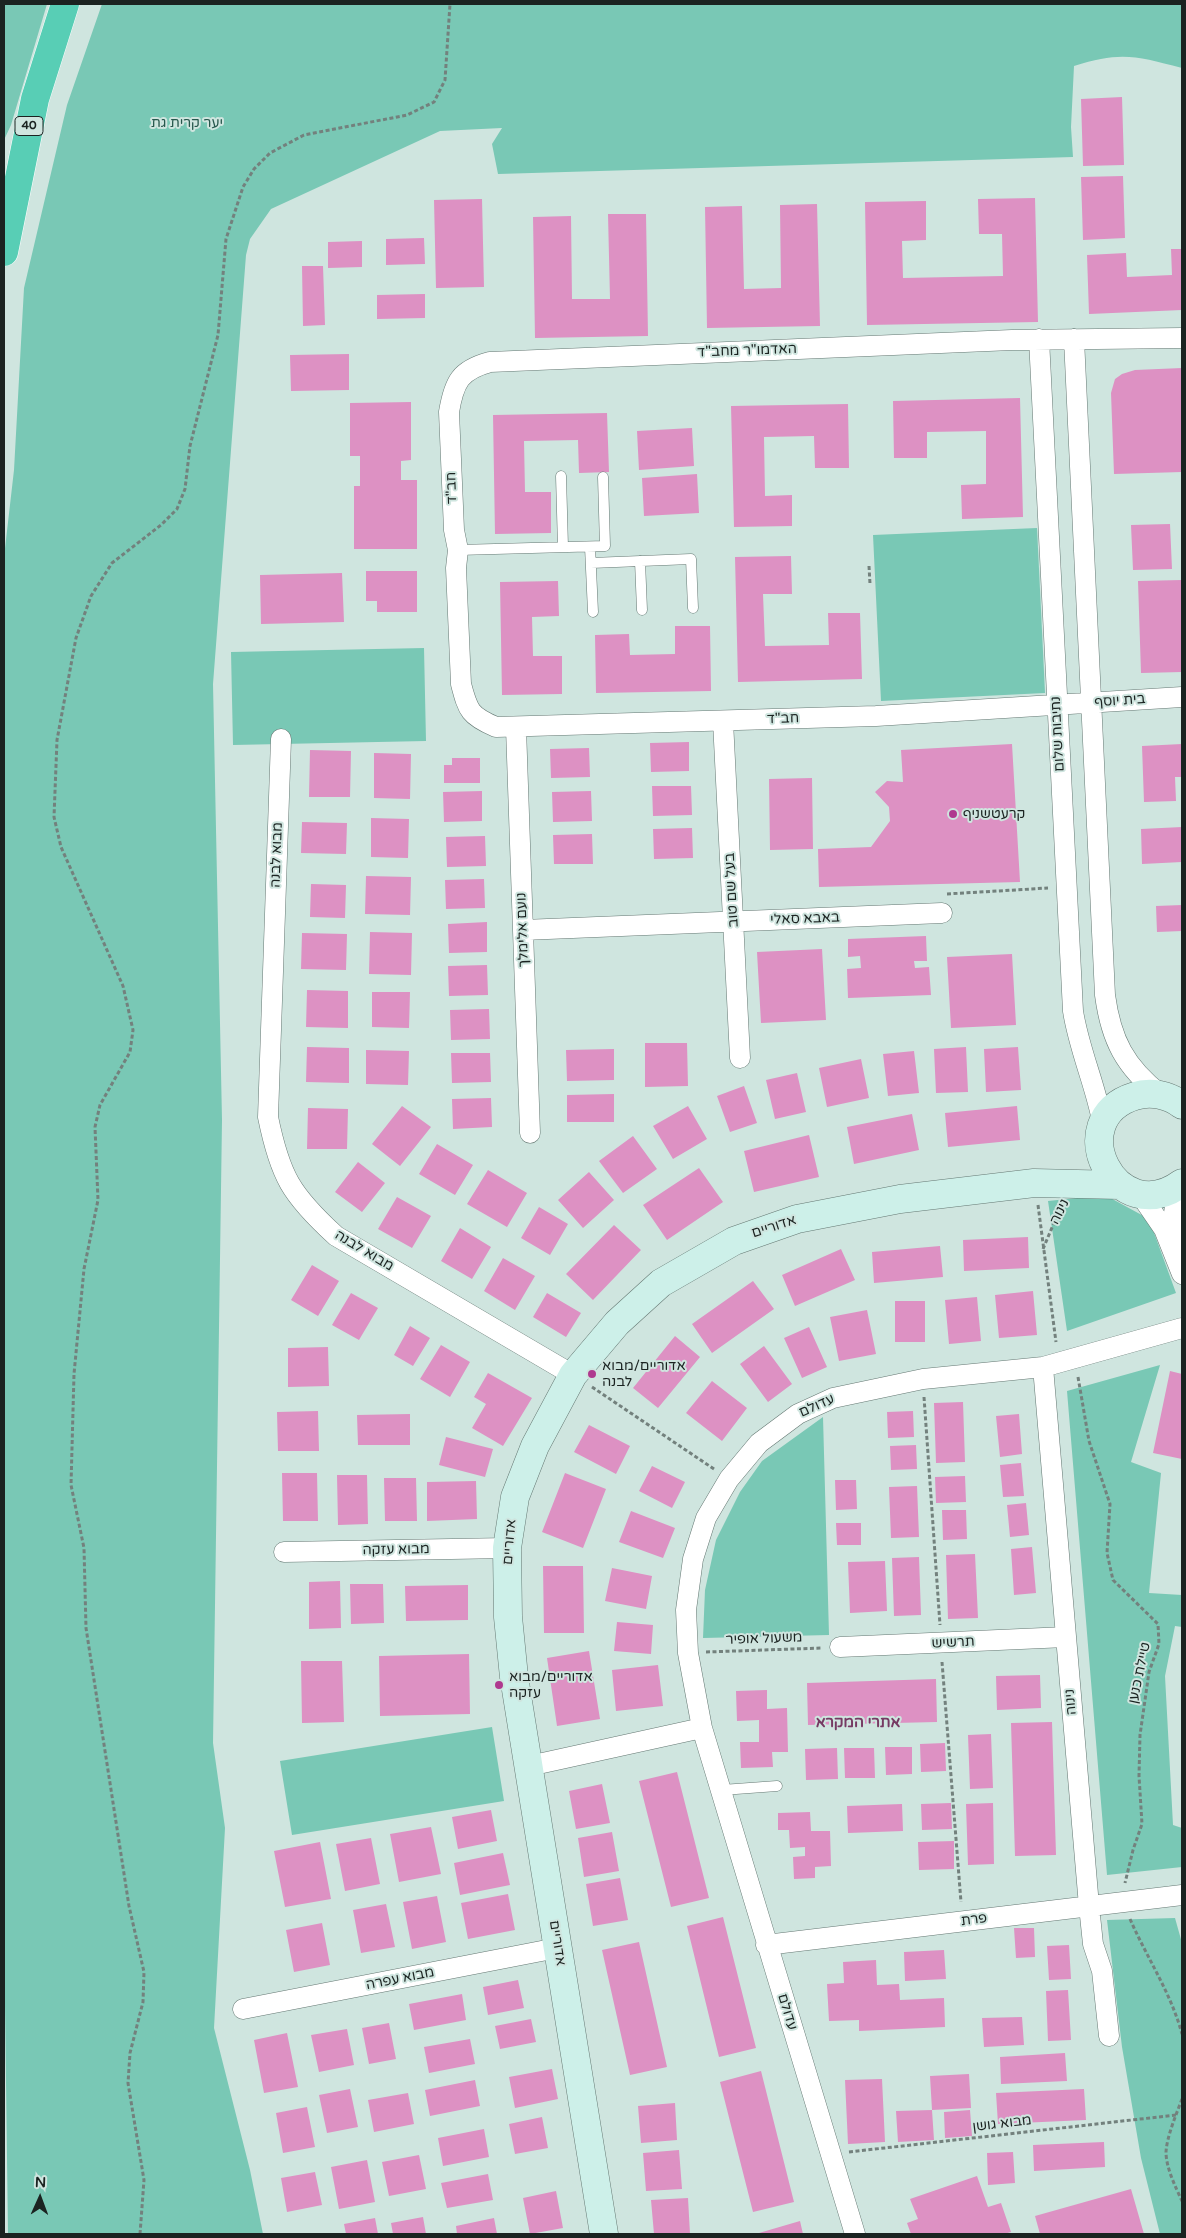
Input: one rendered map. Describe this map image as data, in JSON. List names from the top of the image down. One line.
{"streets":{"highway":["40"],"street":["האדמו\"ר מחב\"ד","חב\"ד","בית יוסף","נתיבות שלום","מבוא לבנה","בעל שם טוב","באבא סאלי","נועם אלימלך","נינוה","אדוריים","עדולם","מבוא עזקה","תרשיש","פרת","מבוא עפרה"],"path":["משעול אופיר","טיילת כנען","מבוא גושן"]},"crossings":[["האדמו\"ר מחב\"ד","חב\"ד"],["האדמו\"ר מחב\"ד","נתיבות שלום"],["חב\"ד","בית יוסף"],["חב\"ד","נתיבות שלום"],["חב\"ד","בעל שם טוב"],["חב\"ד","נועם אלימלך"],["בית יוסף","נתיבות שלום"],["נתיבות שלום","אדוריים"],["מבוא לבנה","אדוריים"],["בעל שם טוב","באבא סאלי"],["באבא סאלי","נועם אלימלך"],["נינוה","אדוריים"],["נינוה","עדולם"],["נינוה","תרשיש"],["נינוה","פרת"],["אדוריים","מבוא עזקה"],["אדוריים","מבוא עפרה"],["עדולם","משעול אופיר"],["עדולם","פרת"],["עדולם","מבוא גושן"],["משעול אופיר","תרשיש"]],"districts":["אתרי המקרא"],"parks":["יער קרית גת"],"places":["קרעטשניף","אדוריים/מבוא לבנה","אדוריים/מבוא עזקה"],"north":"top"}
